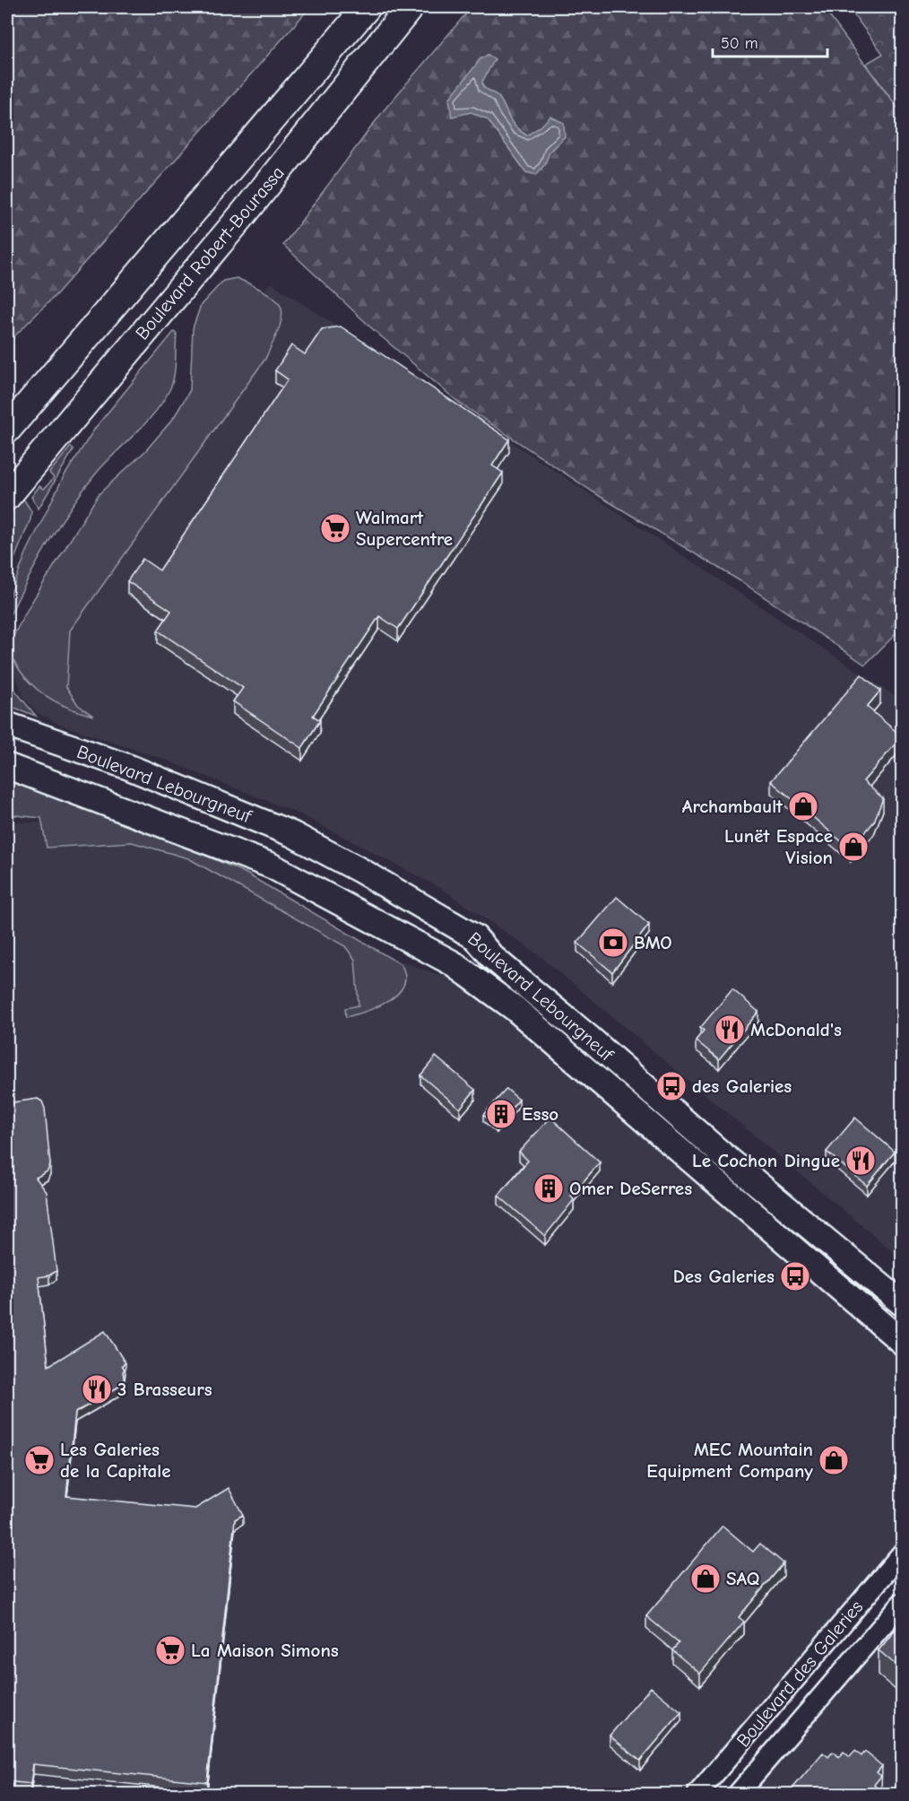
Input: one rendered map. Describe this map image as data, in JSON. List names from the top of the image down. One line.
{"streets":{"highway":["Boulevard Robert-Bourassa"],"main road":["Boulevard Lebourgneuf"],"street":["Boulevard des Galeries"]},"places":{"supermarket":["Walmart Supercentre","Les Galeries de la Capitale","La Maison Simons"],"shop":["Archambault","Lunët Espace Vision","MEC Mountain Equipment Company","SAQ"],"bank":["BMO"],"restaurant":["McDonald's","Le Cochon Dingue","3 Brasseurs"],"bus stop":["des Galeries","Des Galeries"],"building":["Esso","Omer DeSerres"]},"scale_bar":"50 m"}
